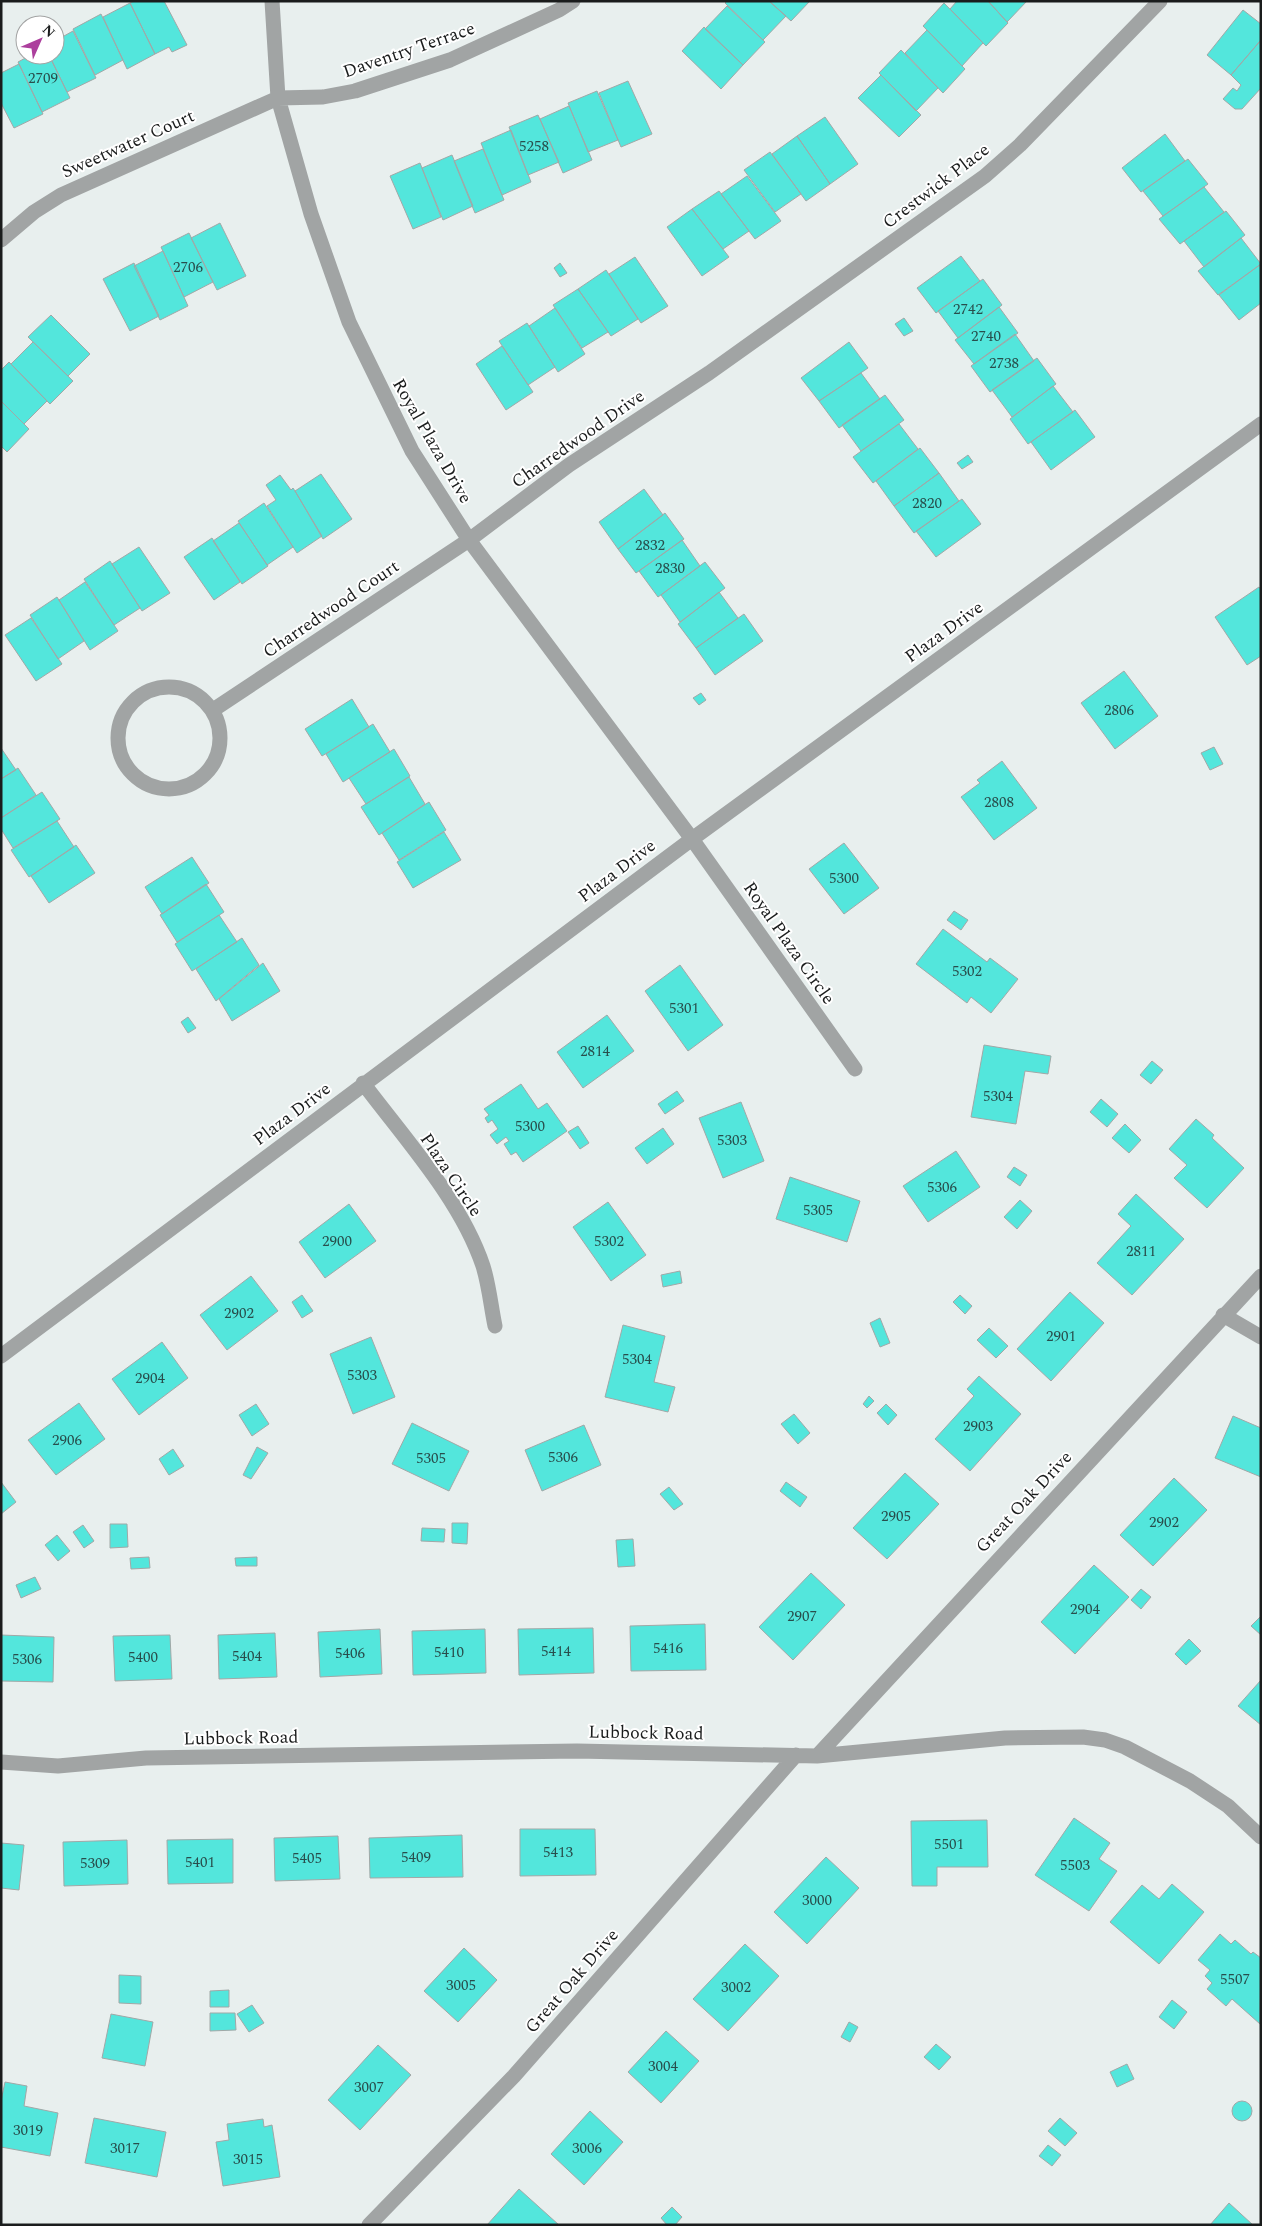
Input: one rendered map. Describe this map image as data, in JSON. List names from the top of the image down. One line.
{"streets":{"street":["Daventry Terrace","Sweetwater Court","Crestwick Place","Charredwood Drive","Royal Plaza Drive","Charredwood Court","Plaza Drive","Royal Plaza Circle","Plaza Circle","Great Oak Drive","Lubbock Road"]},"crossings":[["Daventry Terrace","Sweetwater Court"],["Daventry Terrace","Royal Plaza Drive"],["Sweetwater Court","Royal Plaza Drive"],["Crestwick Place","Charredwood Drive"],["Charredwood Drive","Royal Plaza Drive"],["Charredwood Drive","Charredwood Court"],["Royal Plaza Drive","Charredwood Court"],["Royal Plaza Drive","Plaza Drive"],["Royal Plaza Drive","Royal Plaza Circle"],["Plaza Drive","Royal Plaza Circle"],["Plaza Drive","Plaza Circle"],["Great Oak Drive","Lubbock Road"]],"house_numbers":["2709","5258","2706","2742","2740","2738","2820","2832","2830","2806","2808","5300","5302","5301","2814","5304","5300","5303","5306","5305","2900","5302","2811","2902","2901","5304","5303","2904","2903","2906","5306","5305","2905","2902","2904","2907","5416","5414","5410","5406","5404","5400","5306","5501","5413","5409","5405","5401","5309","5503","3000","5507","3005","3002","3004","3007","3019","3017","3006","3015"],"north":"top right"}
